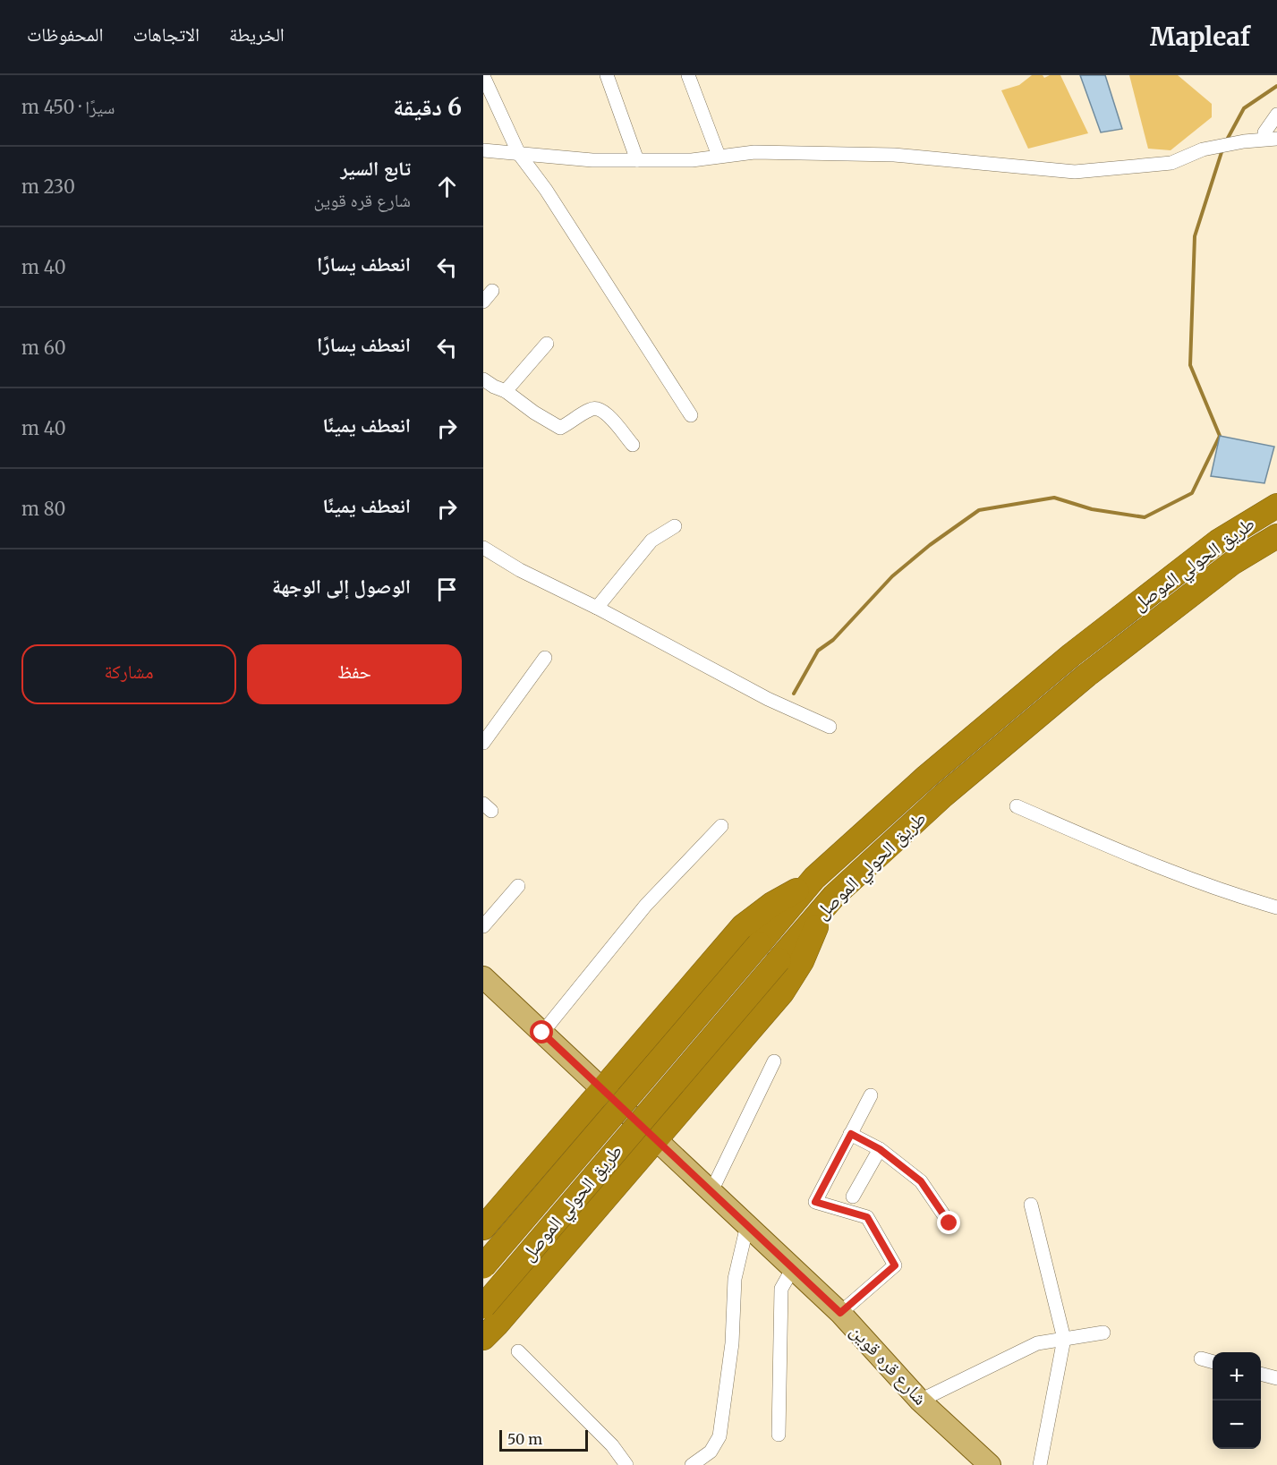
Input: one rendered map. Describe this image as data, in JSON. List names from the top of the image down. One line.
{"streets":{"highway":["طريق الحولي الموصل"],"main road":["شارع قره قوين"]},"scale_bar":"50 m","page":{"header":"Mapleaf","nav":["الخريطة","الاتجاهات","المحفوظات"],"heading":["6 دقيقة","سيرًا · 450 m"],"list":[["تابع السير","شارع قره قوين","230 m"],["انعطف يسارًا","40 m"],["انعطف يسارًا","60 m"],["انعطف يمينًا","40 m"],["انعطف يمينًا","80 m"],"الوصول إلى الوجهة"],"buttons":["حفظ","مشاركة"],"map_buttons":["+","−"],"scale":"50 m"}}
